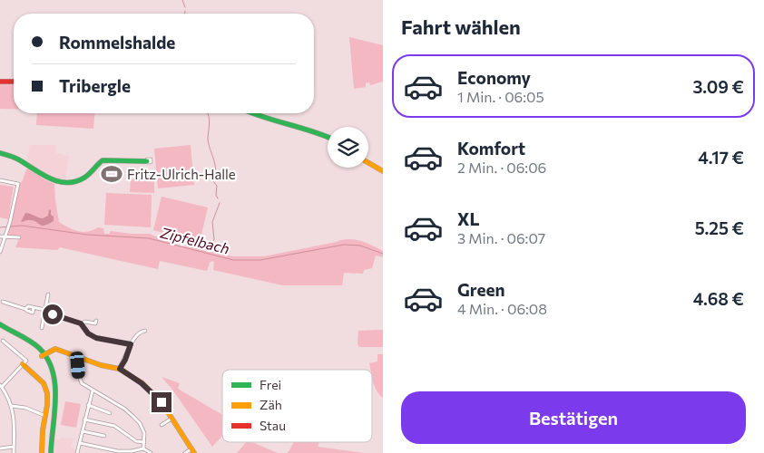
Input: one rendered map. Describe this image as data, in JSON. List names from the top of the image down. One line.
{"water":["Zipfelbach"],"places":{"sports":["Fritz-Ulrich-Halle"]},"legend":["Frei","Zäh","Stau"],"page":{"heading":"Fahrt wählen","banner":["Rommelshalde","Tribergle"],"list":[{"name":"Economy","note":"1 Min. · 06:05","value":"3.09 €"},{"name":"Komfort","note":"2 Min. · 06:06","value":"4.17 €"},{"name":"XL","note":"3 Min. · 06:07","value":"5.25 €"},{"name":"Green","note":"4 Min. · 06:08","value":"4.68 €"}],"buttons":"Bestätigen"}}
